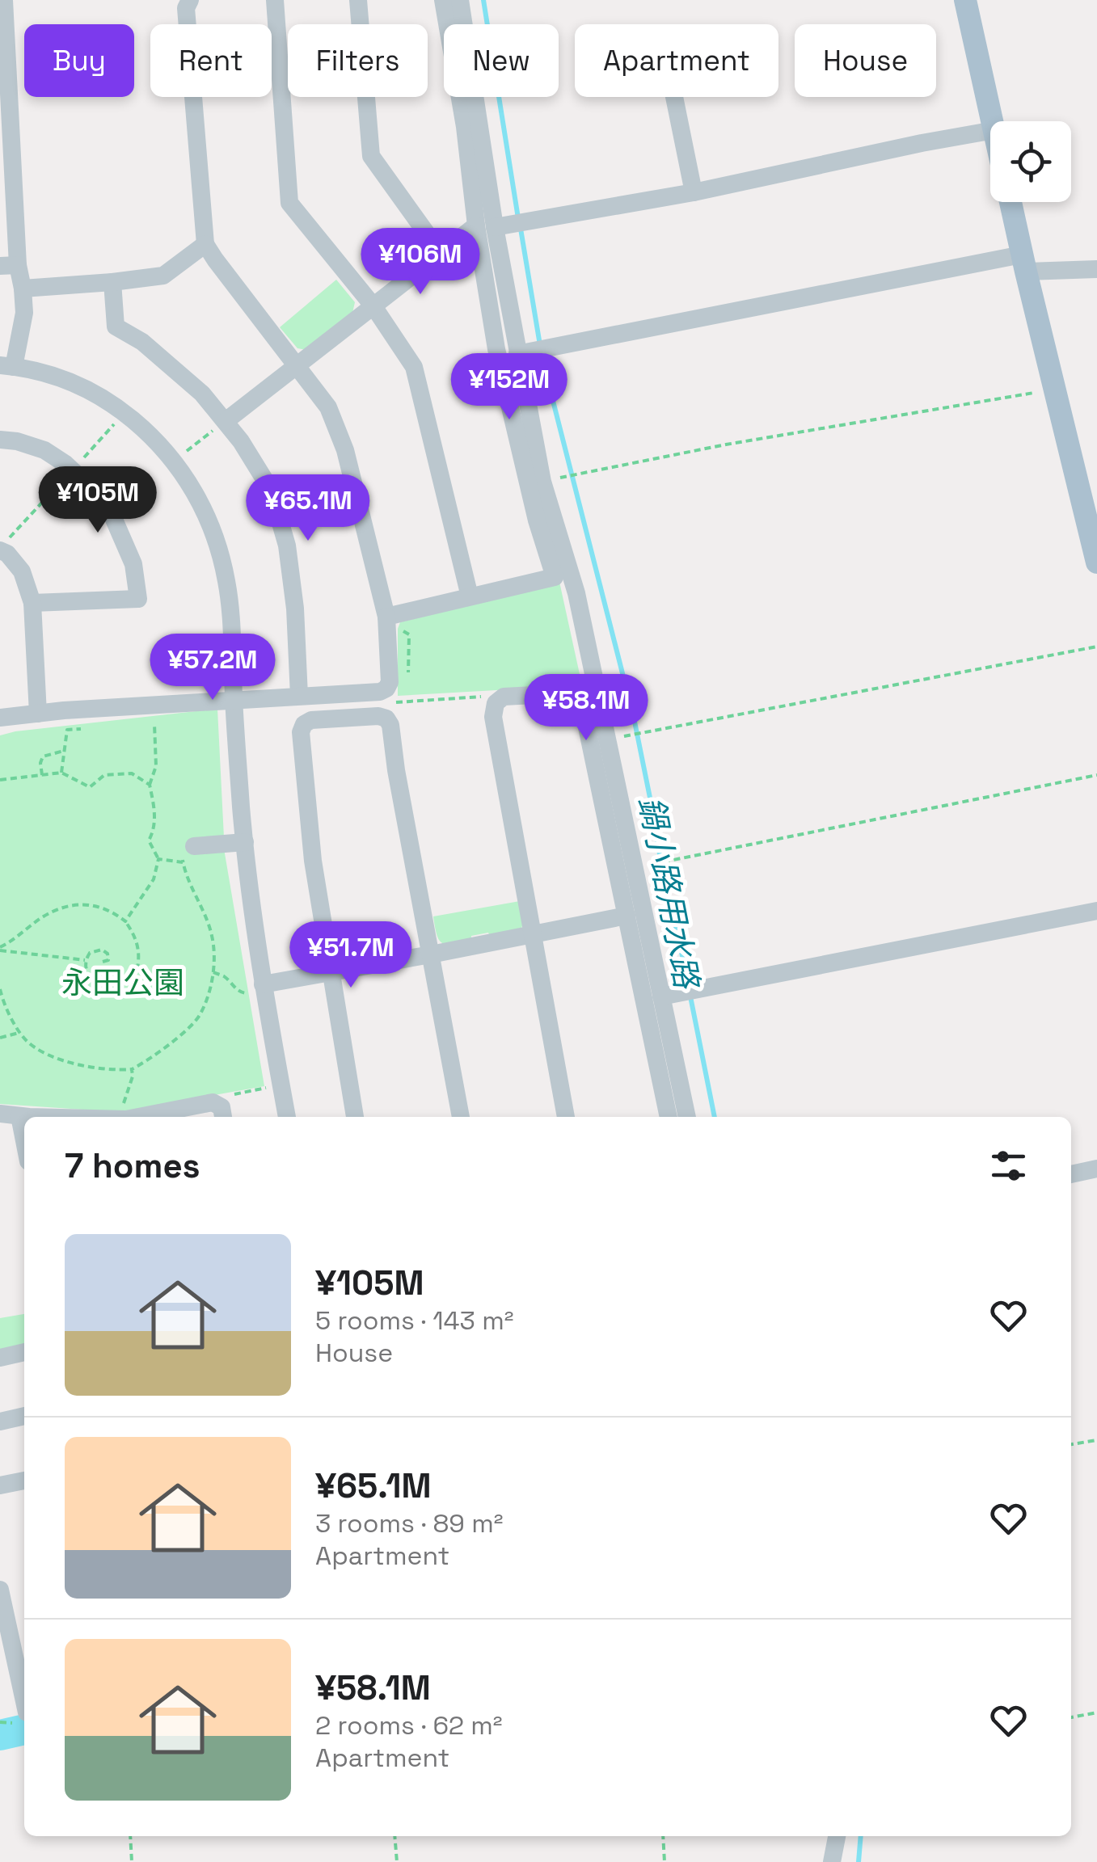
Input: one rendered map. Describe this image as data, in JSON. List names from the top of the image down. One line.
{"water":["鍋小路用水路"],"parks":["永田公園"],"page":{"chip":["Buy","Rent","Filters","New","Apartment","House"],"price":["¥106M","¥152M","¥105M","¥65.1M","¥57.2M","¥58.1M","¥51.7M"],"heading":"7 homes","list":[{"name":"¥105M","note":"5 rooms · 143 m² · House"},{"name":"¥65.1M","note":"3 rooms · 89 m² · Apartment"},{"name":"¥58.1M","note":"2 rooms · 62 m² · Apartment"}]}}
